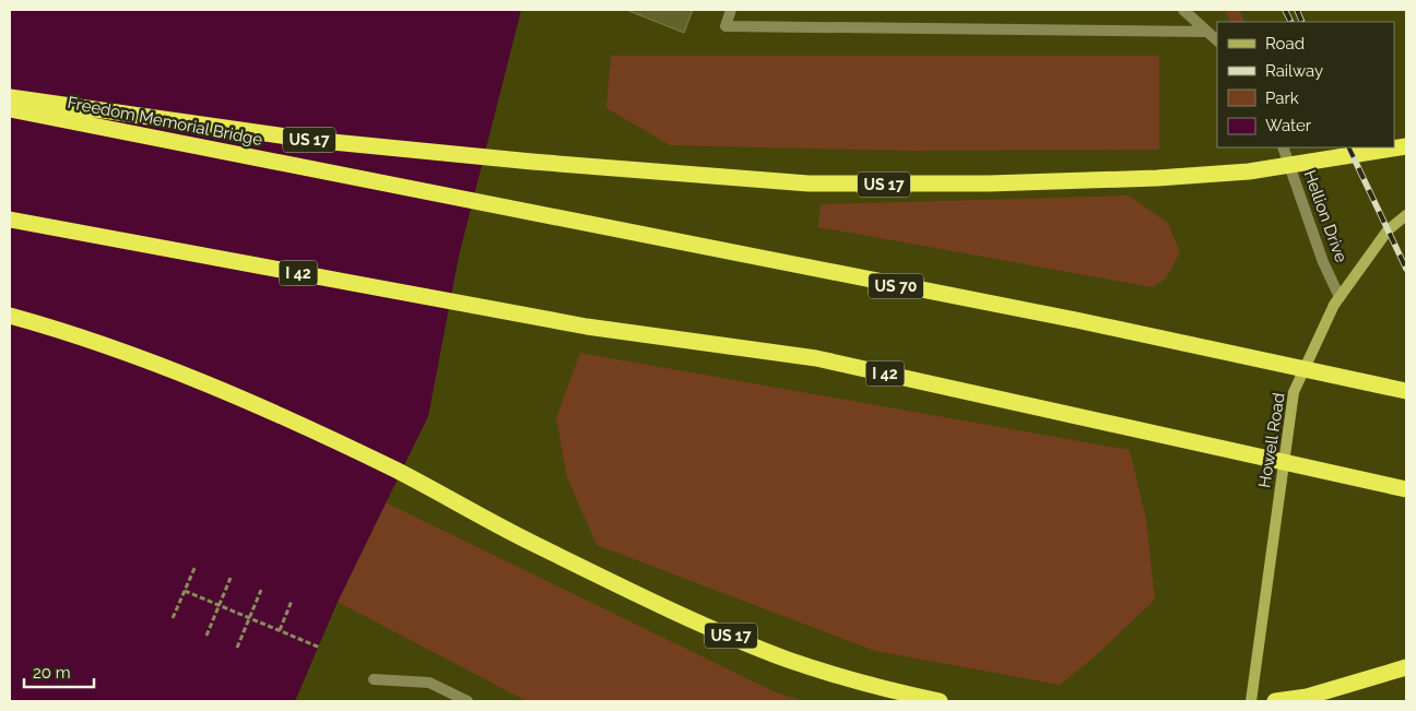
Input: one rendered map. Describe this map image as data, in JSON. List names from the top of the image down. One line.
{"streets":{"highway":["Freedom Memorial Bridge","US 17","I 42","US 70"],"street":["Hellion Drive","Howell Road"]},"crossings":[["Hellion Drive","Howell Road"]],"legend":["Road","Railway","Park","Water"],"scale_bar":"20 m"}
